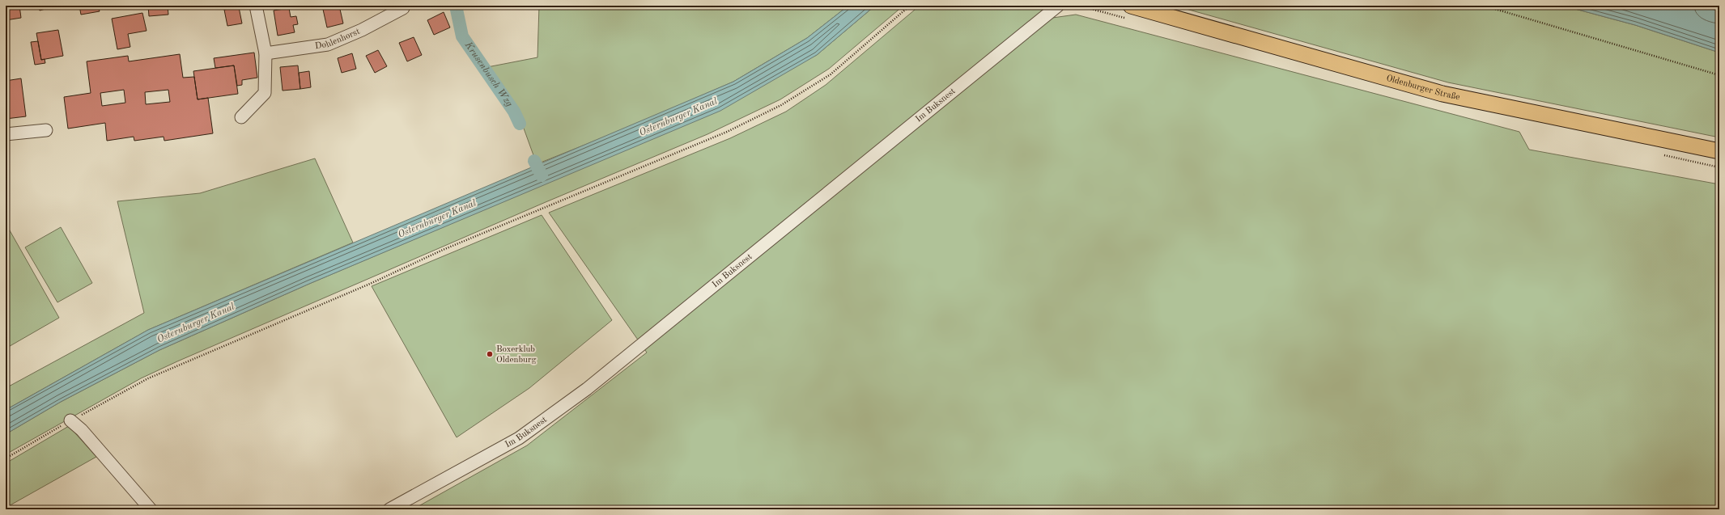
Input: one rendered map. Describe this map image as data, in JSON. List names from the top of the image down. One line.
{"streets":{"main road":["Oldenburger Straße"],"street":["Dohlenhorst","Im Buksnest"]},"water":["Krusenbusch Wzg","Osternburger Kanal"],"places":["Boxerklub Oldenburg"]}
